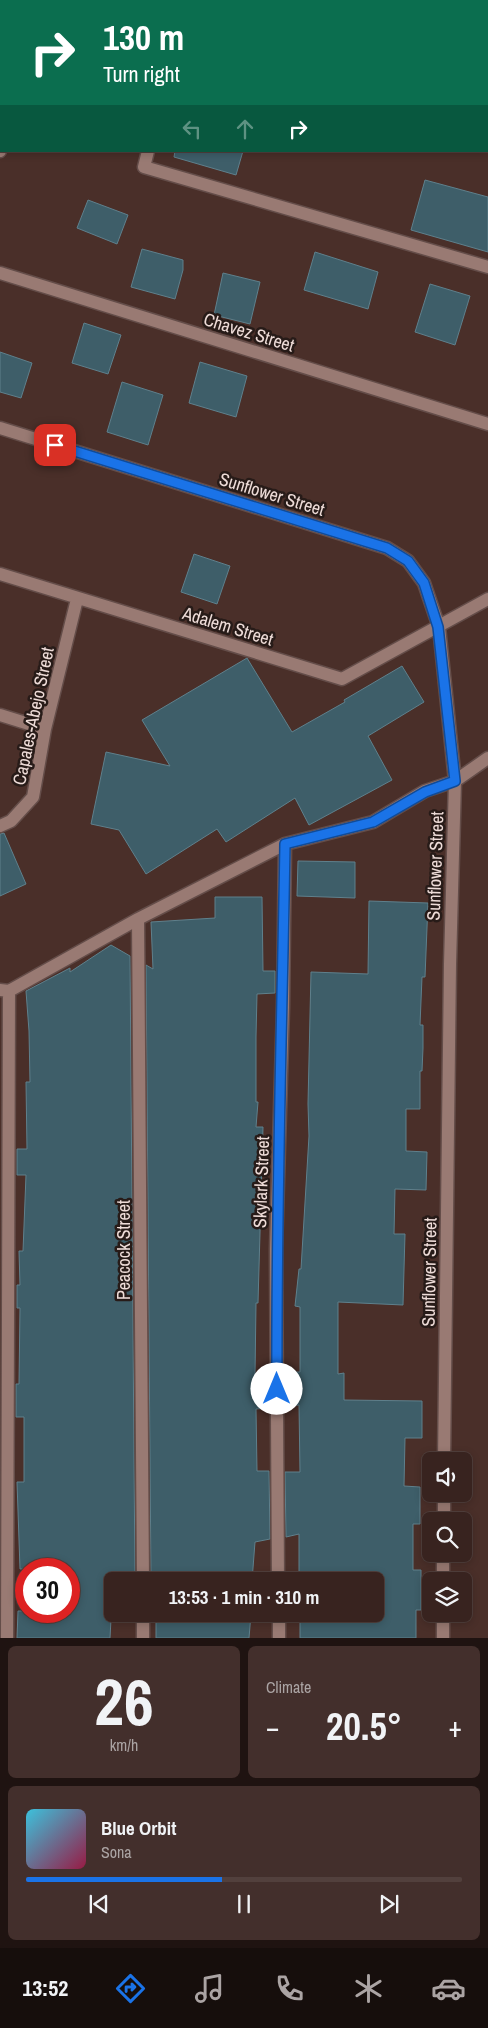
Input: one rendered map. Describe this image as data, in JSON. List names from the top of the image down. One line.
{"streets":{"street":["Chavez Street","Sunflower Street","Adalem Street","Capales-Abejo Street","Skylark Street","Peacock Street"]},"crossings":[["Sunflower Street","Adalem Street"],["Adalem Street","Capales-Abejo Street"]],"page":{"turn":["130 m","Turn right"],"limit":"30","trip":"13:53 · 1 min · 310 m","tile":[["26","km/h"],"Climate"],"heat":["−","20.5°","+"],"song":["Blue Orbit","Sona"],"tabs":"13:52"}}
